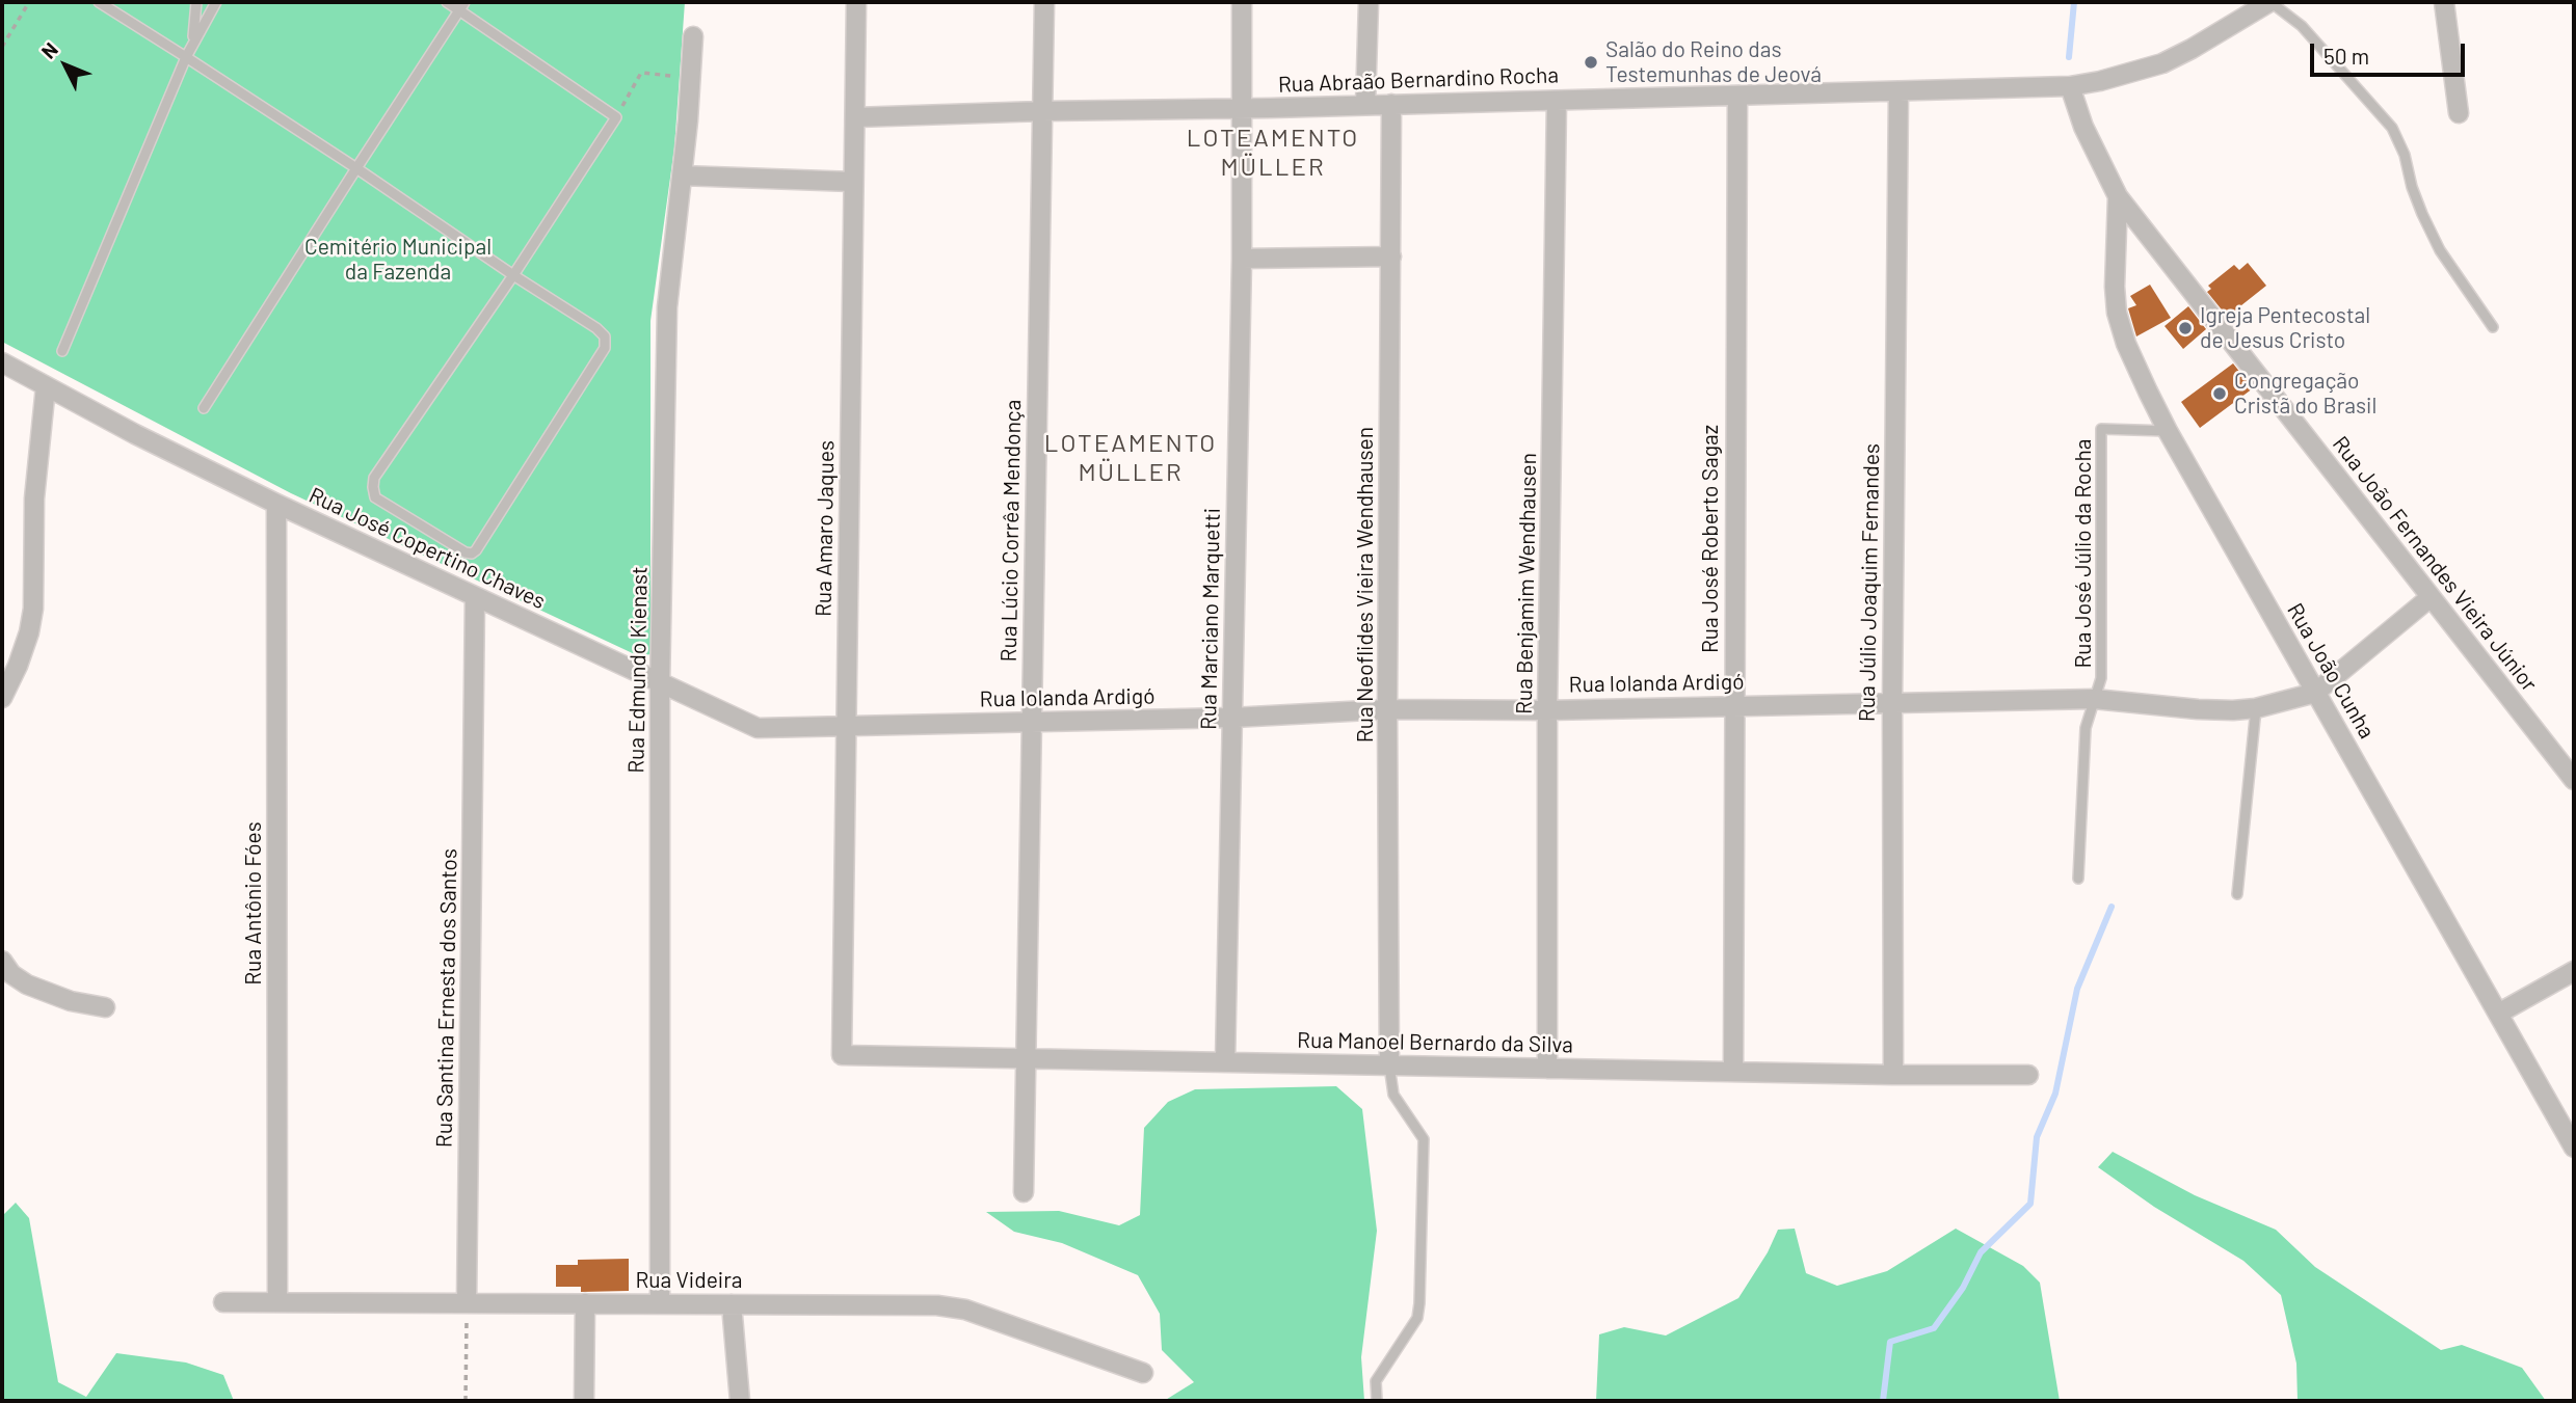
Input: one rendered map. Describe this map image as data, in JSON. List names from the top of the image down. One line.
{"streets":{"street":["Rua Abraão Bernardino Rocha","Rua Amaro Jaques","Rua Lúcio Corrêa Mendonça","Rua José Roberto Sagaz","Rua José Copertino Chaves","Rua João Fernandes Vieira Júnior","Rua Júlio Joaquim Fernandes","Rua Benjamim Wendhausen","Rua Neoflides Vieira Wendhausen","Rua Marciano Marquetti","Rua Edmundo Kienast","Rua João Cunha","Rua Iolanda Ardigó","Rua Antônio Fóes","Rua Santina Ernesta dos Santos","Rua Manoel Bernardo da Silva","Rua Videira"],"lane":["Rua José Júlio da Rocha"]},"crossings":[["Rua Abraão Bernardino Rocha","Rua Amaro Jaques"],["Rua Abraão Bernardino Rocha","Rua Lúcio Corrêa Mendonça"],["Rua Abraão Bernardino Rocha","Rua José Roberto Sagaz"],["Rua Abraão Bernardino Rocha","Rua João Fernandes Vieira Júnior"],["Rua Abraão Bernardino Rocha","Rua Júlio Joaquim Fernandes"],["Rua Abraão Bernardino Rocha","Rua Benjamim Wendhausen"],["Rua Abraão Bernardino Rocha","Rua Neoflides Vieira Wendhausen"],["Rua Abraão Bernardino Rocha","Rua Marciano Marquetti"],["Rua Amaro Jaques","Rua José Copertino Chaves"],["Rua Amaro Jaques","Rua Iolanda Ardigó"],["Rua Amaro Jaques","Rua Manoel Bernardo da Silva"],["Rua Lúcio Corrêa Mendonça","Rua Iolanda Ardigó"],["Rua Lúcio Corrêa Mendonça","Rua Manoel Bernardo da Silva"],["Rua José Roberto Sagaz","Rua Iolanda Ardigó"],["Rua José Roberto Sagaz","Rua Manoel Bernardo da Silva"],["Rua José Copertino Chaves","Rua Edmundo Kienast"],["Rua José Copertino Chaves","Rua Iolanda Ardigó"],["Rua José Copertino Chaves","Rua Antônio Fóes"],["Rua José Copertino Chaves","Rua Santina Ernesta dos Santos"],["Rua José Júlio da Rocha","Rua João Cunha"],["Rua José Júlio da Rocha","Rua Iolanda Ardigó"],["Rua João Fernandes Vieira Júnior","Rua João Cunha"],["Rua João Fernandes Vieira Júnior","Rua Iolanda Ardigó"],["Rua Júlio Joaquim Fernandes","Rua Iolanda Ardigó"],["Rua Júlio Joaquim Fernandes","Rua Manoel Bernardo da Silva"],["Rua Benjamim Wendhausen","Rua Iolanda Ardigó"],["Rua Benjamim Wendhausen","Rua Manoel Bernardo da Silva"],["Rua Neoflides Vieira Wendhausen","Rua Iolanda Ardigó"],["Rua Neoflides Vieira Wendhausen","Rua Manoel Bernardo da Silva"],["Rua Marciano Marquetti","Rua Iolanda Ardigó"],["Rua Marciano Marquetti","Rua Manoel Bernardo da Silva"],["Rua Edmundo Kienast","Rua Videira"],["Rua João Cunha","Rua Iolanda Ardigó"],["Rua Antônio Fóes","Rua Videira"],["Rua Santina Ernesta dos Santos","Rua Videira"]],"districts":["LOTEAMENTO MÜLLER","LOTEAMENTO MÜLLER"],"parks":["Cemitério Municipal da Fazenda"],"places":["Salão do Reino das Testemunhas de Jeová","Igreja Pentecostal de Jesus Cristo","Congregação Cristã do Brasil"],"scale_bar":"50 m","north":"top left"}
